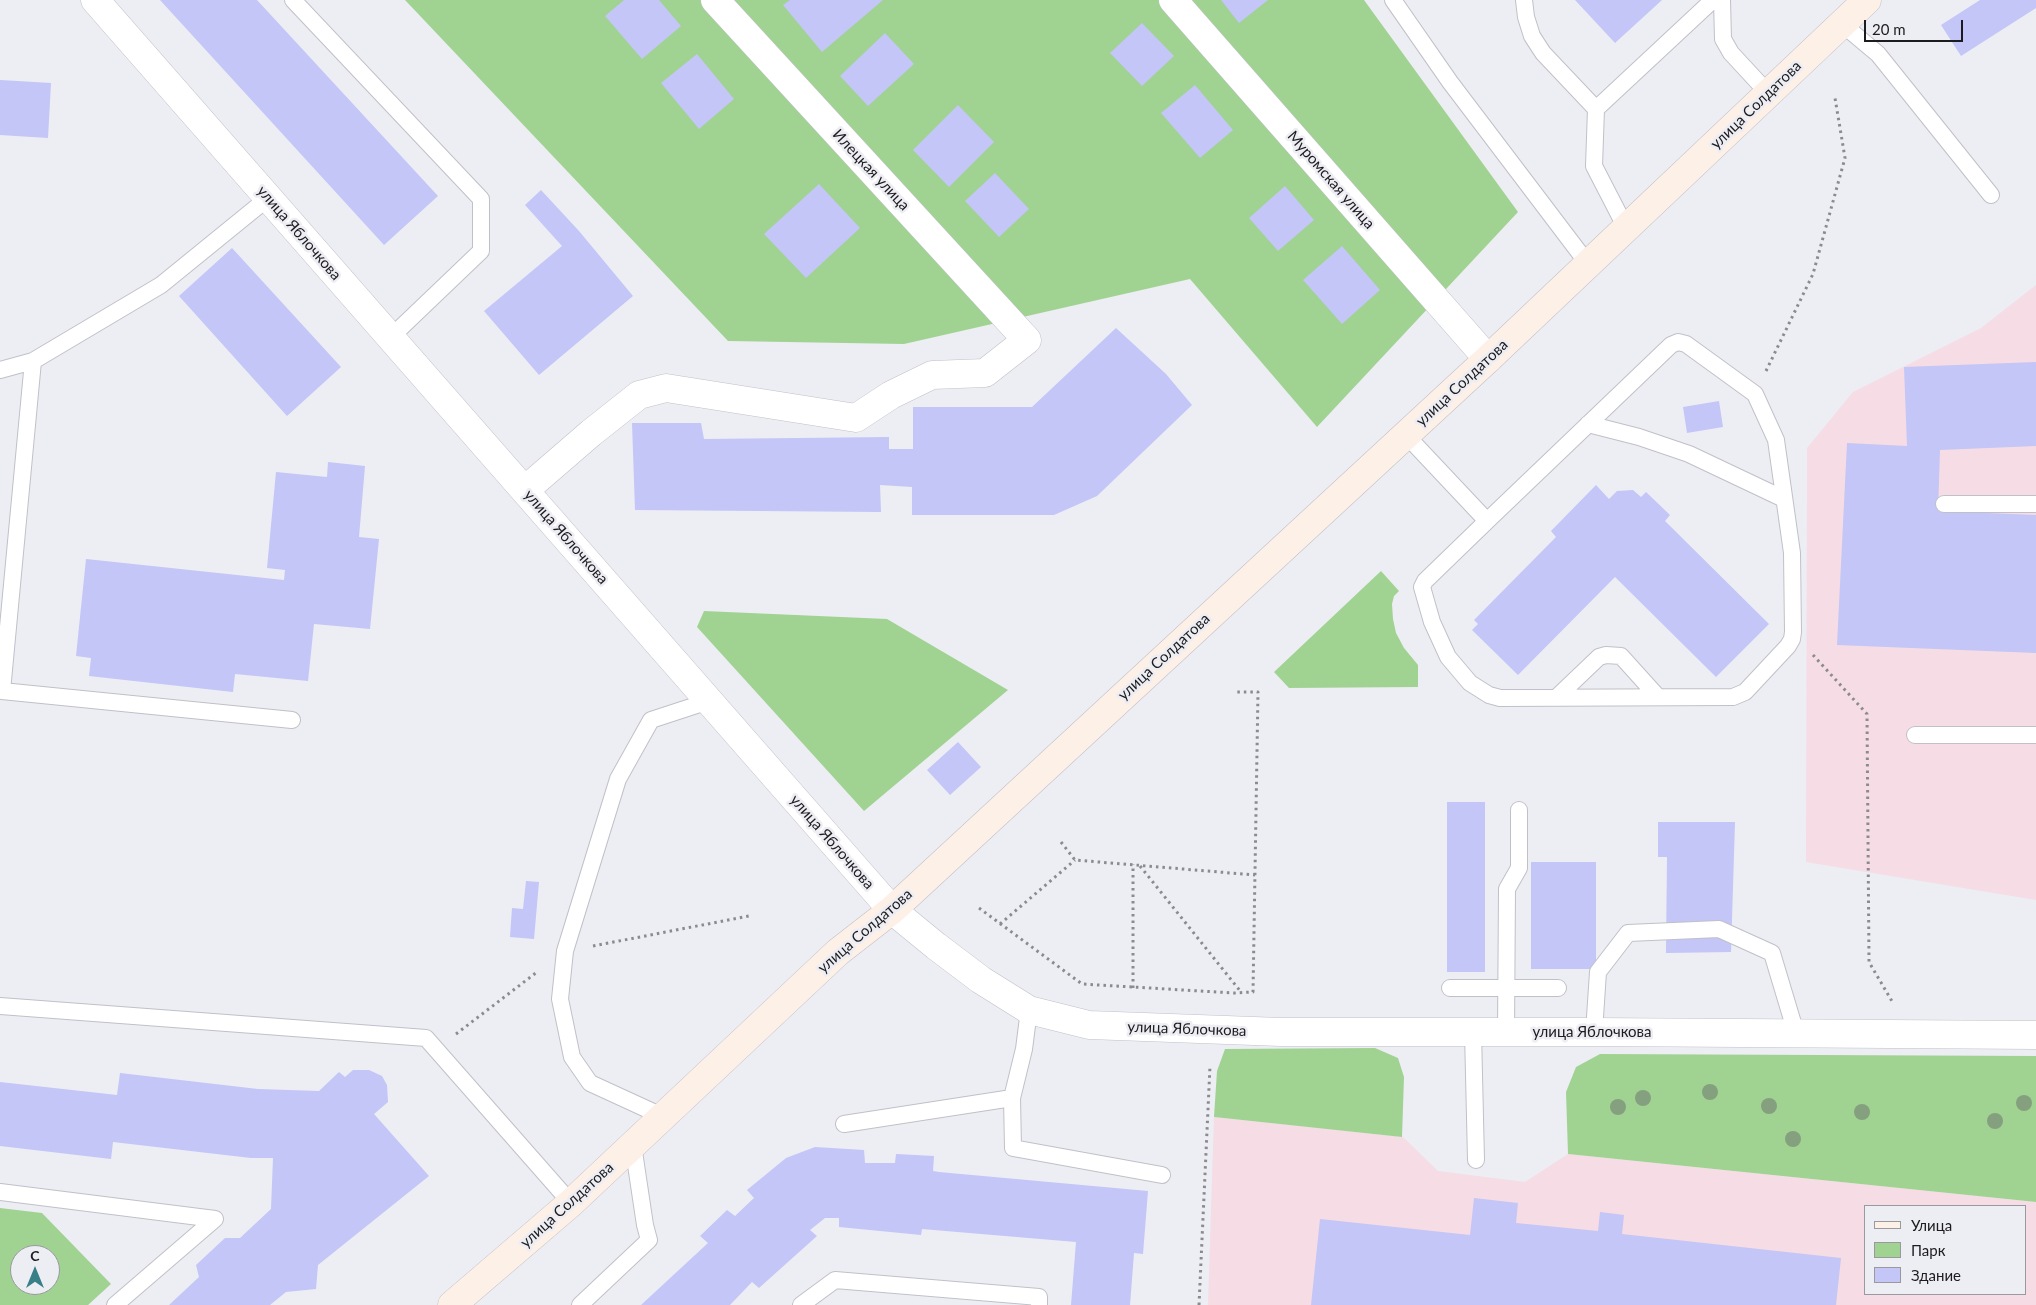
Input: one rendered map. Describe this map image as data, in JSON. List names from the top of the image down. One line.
{"streets":{"main road":["улица Солдатова"],"street":["Илецкая улица","Муромская улица","улица Яблочкова"]},"crossings":[["улица Солдатова","Муромская улица"],["улица Солдатова","улица Яблочкова"],["Илецкая улица","улица Яблочкова"]],"legend":["Улица","Парк","Здание"],"scale_bar":"20 m","north":"top"}
